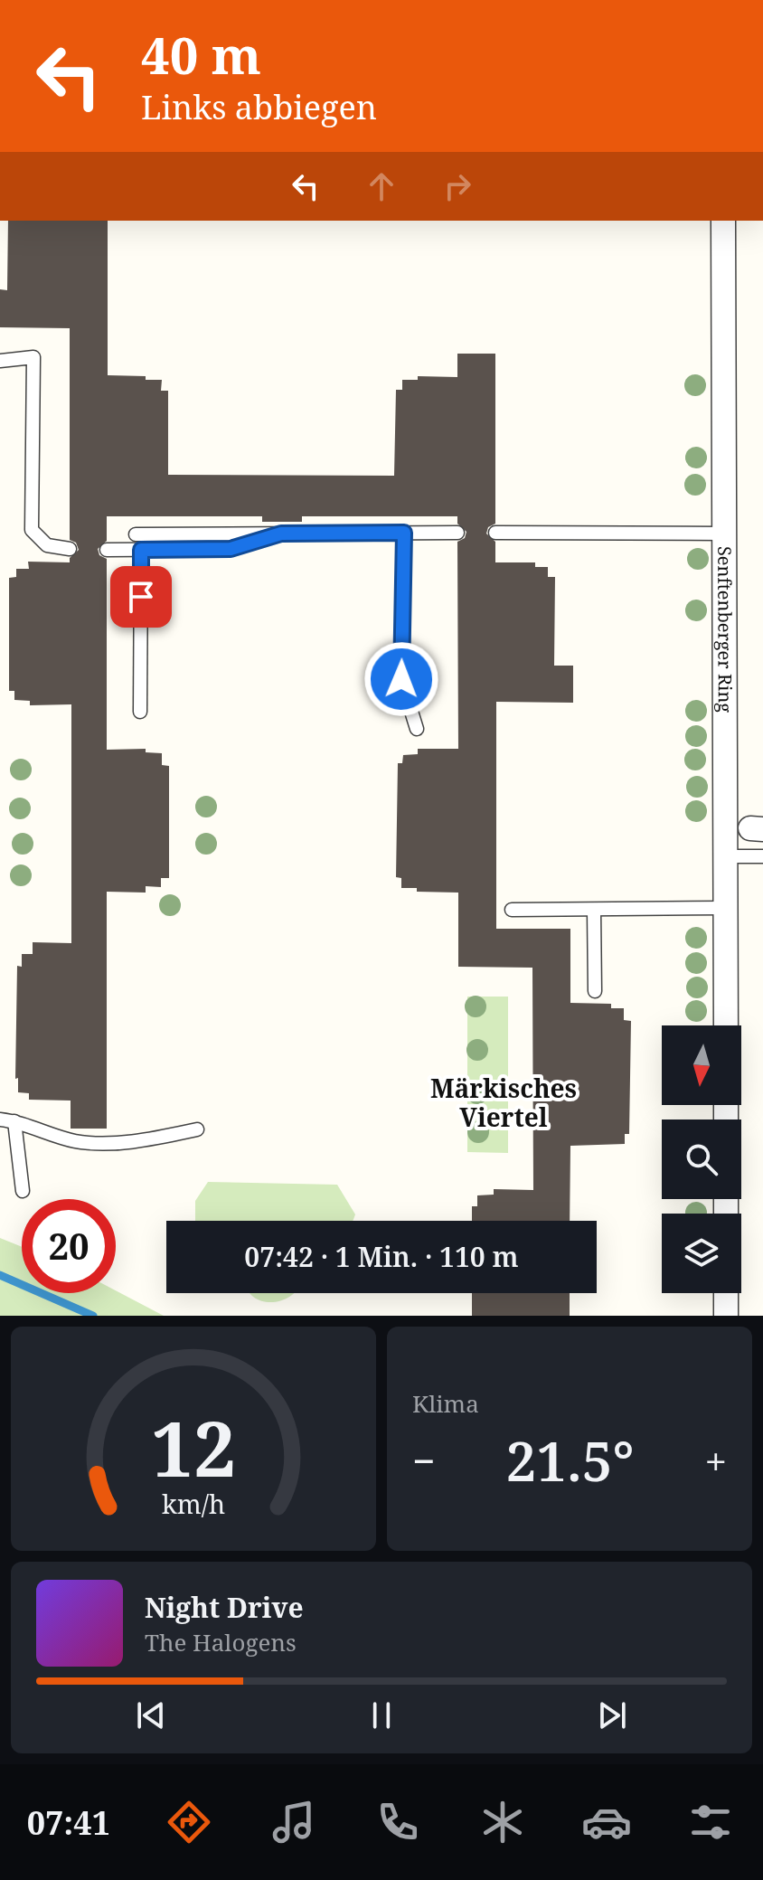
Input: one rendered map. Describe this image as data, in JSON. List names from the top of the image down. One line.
{"streets":{"street":["Senftenberger Ring"]},"districts":["Märkisches Viertel"],"north":"bottom","page":{"turn":["40 m","Links abbiegen"],"limit":"20","trip":"07:42 · 1 Min. · 110 m","tile":"Klima","heat":["−","21.5°","+"],"song":["Night Drive","The Halogens"],"tabs":"07:41","gauge":["12","km/h"]}}
